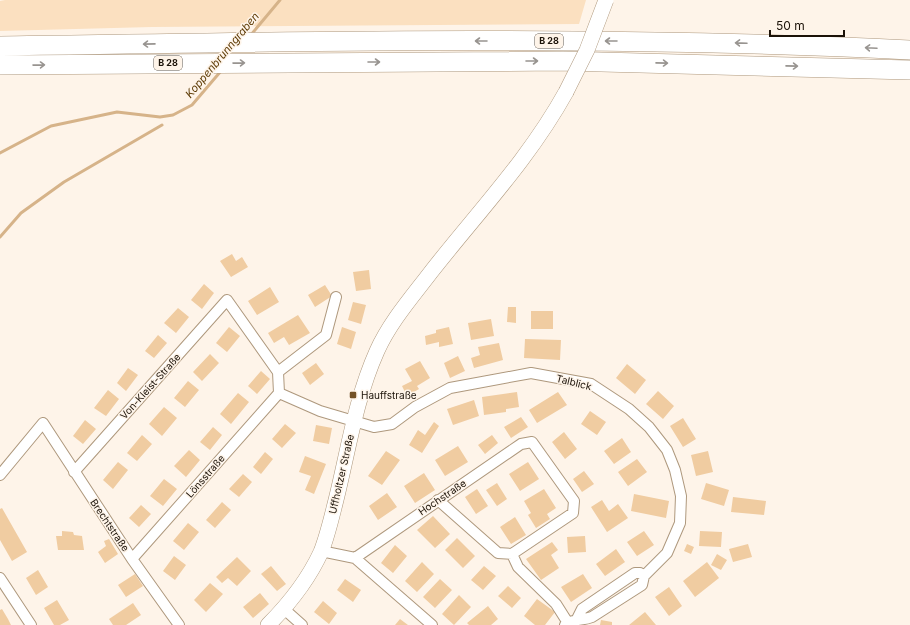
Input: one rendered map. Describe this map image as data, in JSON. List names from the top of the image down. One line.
{"streets":{"highway":["B 28"],"street":["Talblick","Von-Kleist-Straße","Uffholtzer Straße","Lönsstraße","Hochstraße","Brechtstraße"]},"crossings":[["Talblick","Uffholtzer Straße"],["Talblick","Hochstraße"],["Von-Kleist-Straße","Brechtstraße"],["Lönsstraße","Brechtstraße"]],"water":["Koppenbrunngraben"],"places":{"transit":["Hauffstraße"]},"scale_bar":"50 m"}
